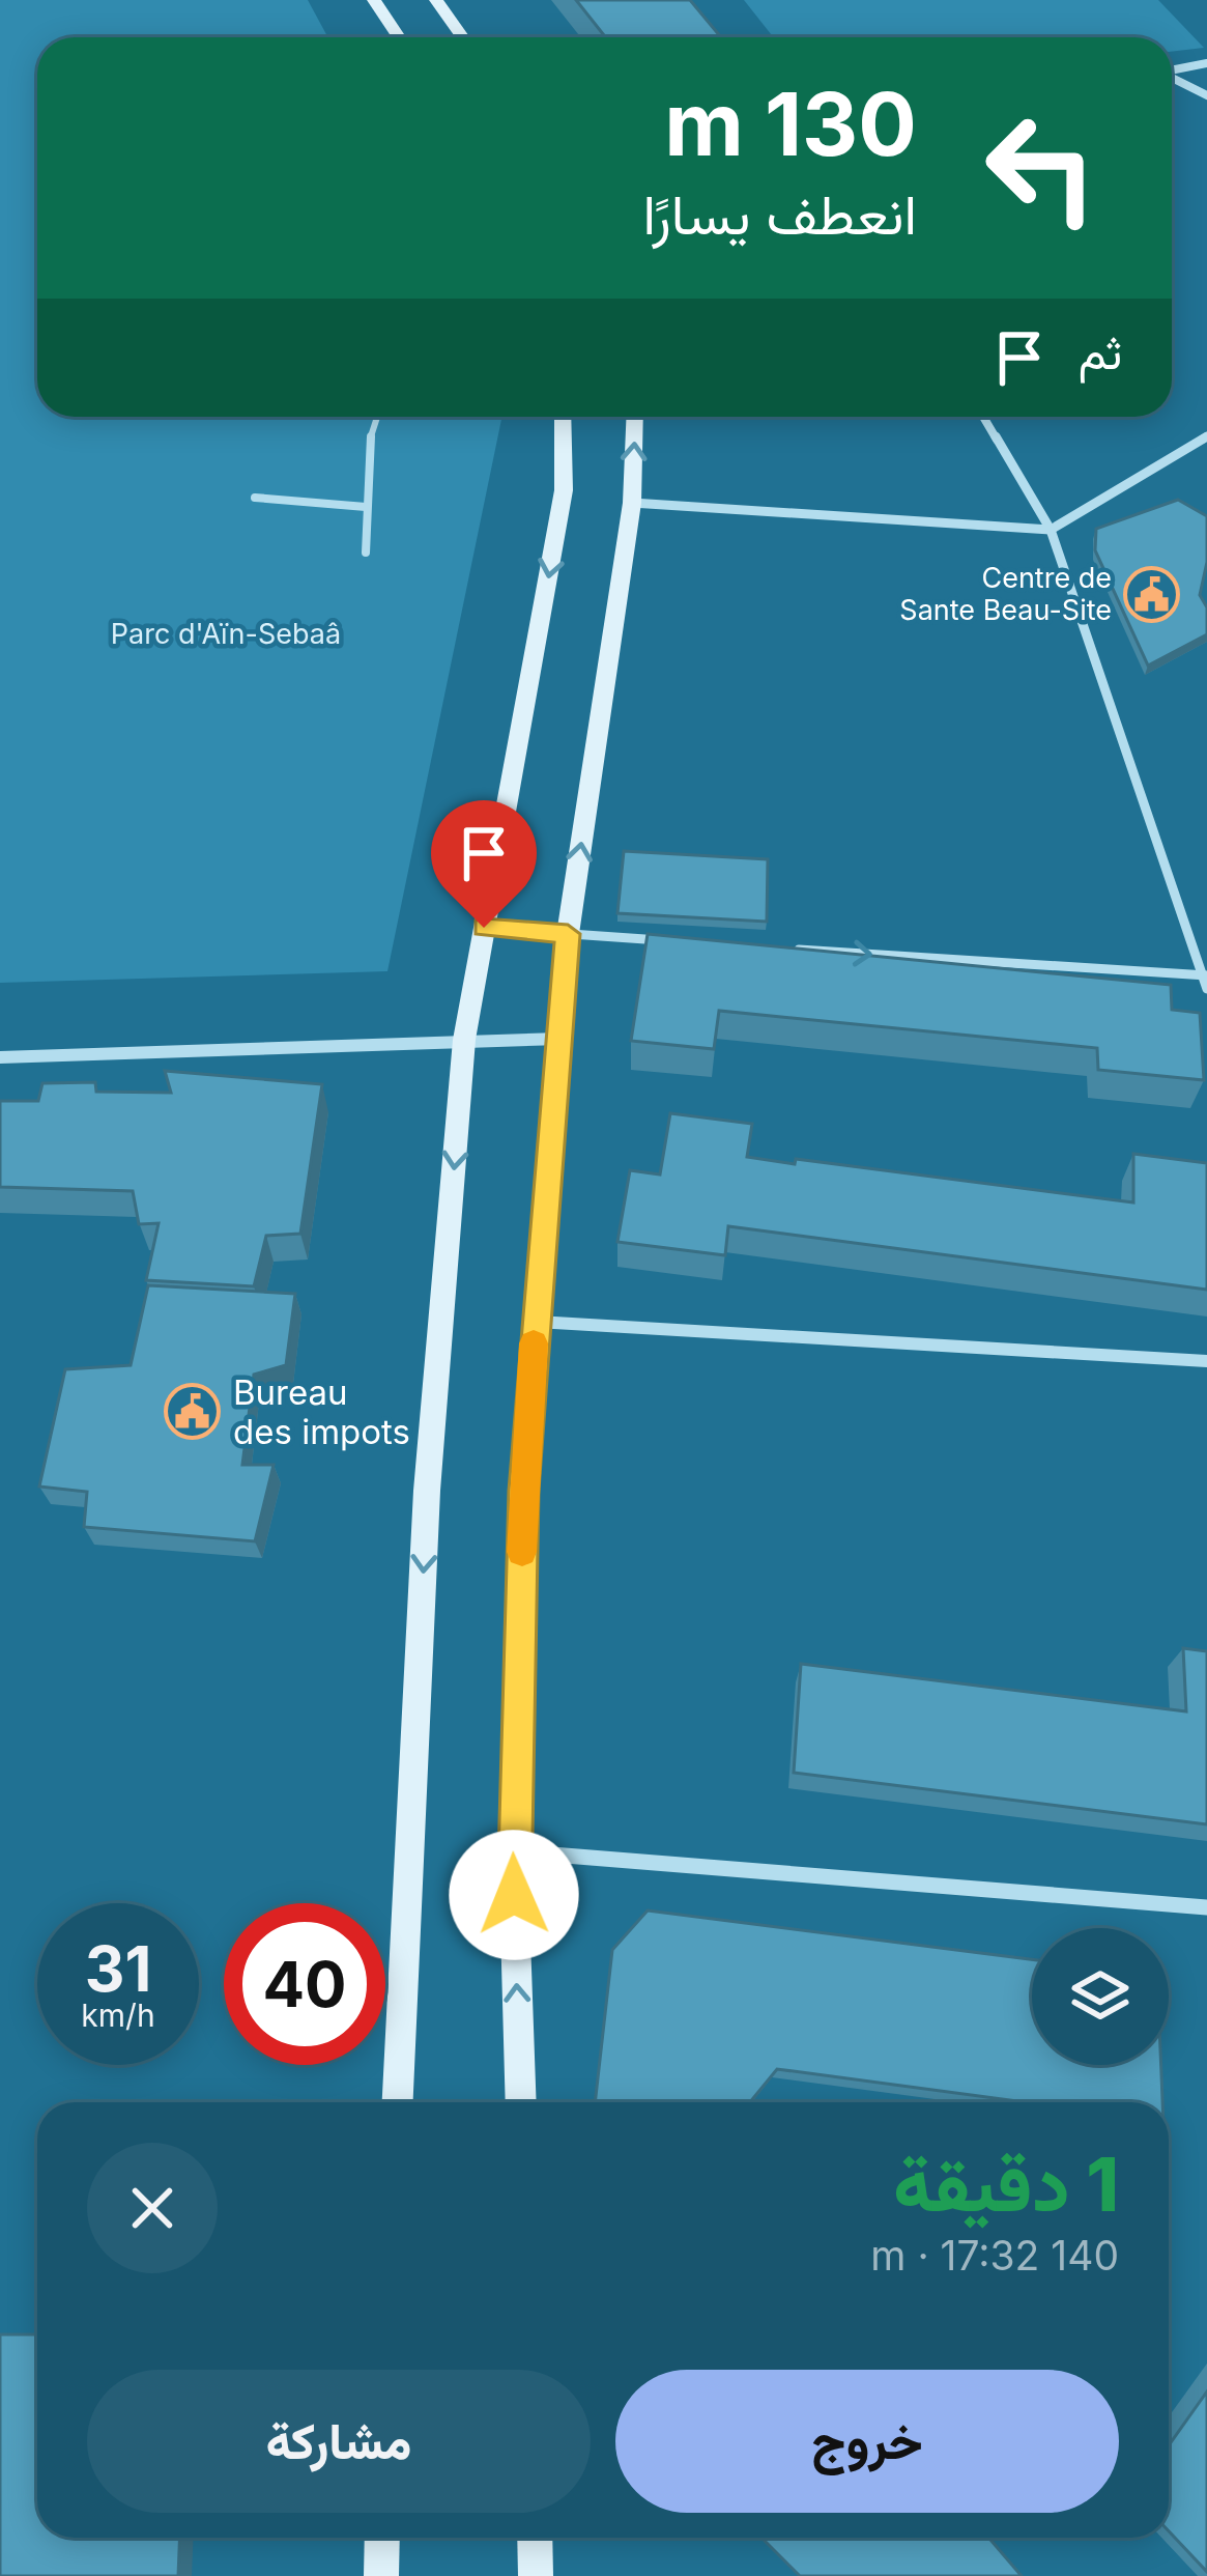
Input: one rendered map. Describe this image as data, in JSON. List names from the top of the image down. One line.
{"parks":["Parc d'Aïn-Sebaâ"],"places":{"public building":["Centre de Sante Beau-Site","Bureau des impots"]},"page":{"turn":["130 m","انعطف يسارًا"],"then":"ثم","speed":"31 km/h","limit":"40","heading":["1 دقيقة","140 m · 17:32"],"buttons":["خروج","مشاركة"]}}
